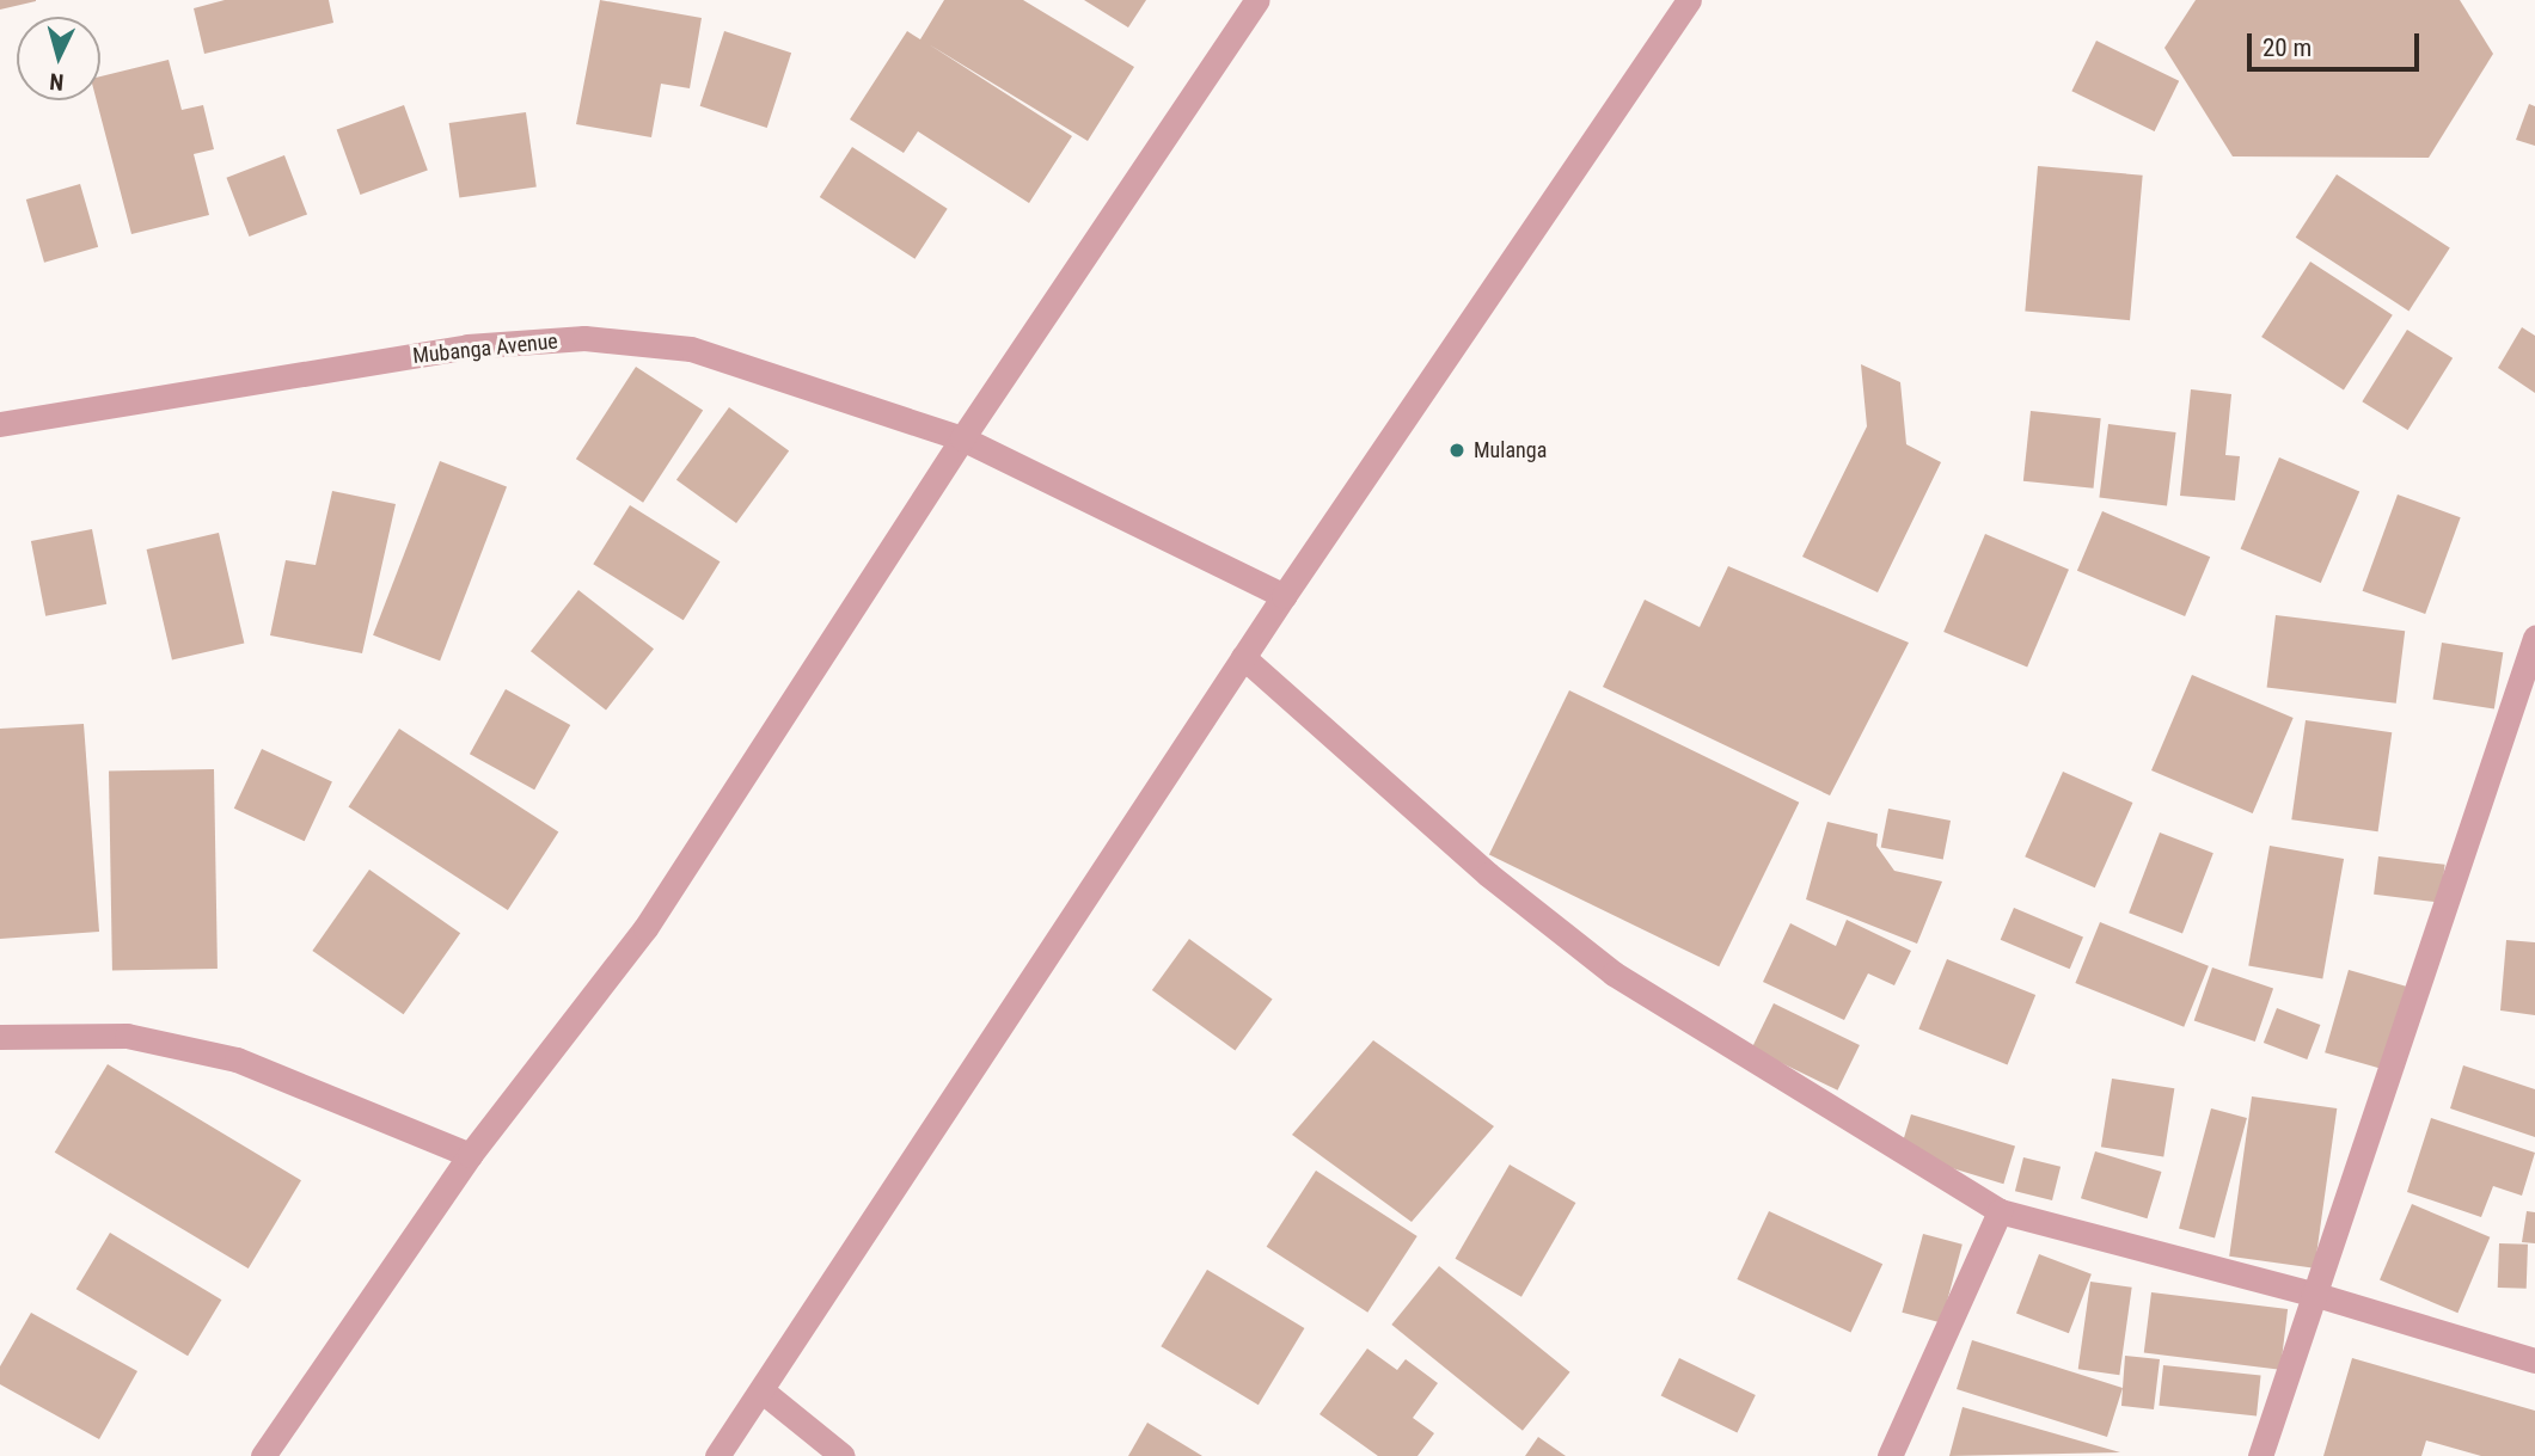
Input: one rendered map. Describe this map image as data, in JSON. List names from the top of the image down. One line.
{"streets":{"street":["Mubanga Avenue"]},"places":["Mulanga"],"scale_bar":"20 m","north":"bottom"}
